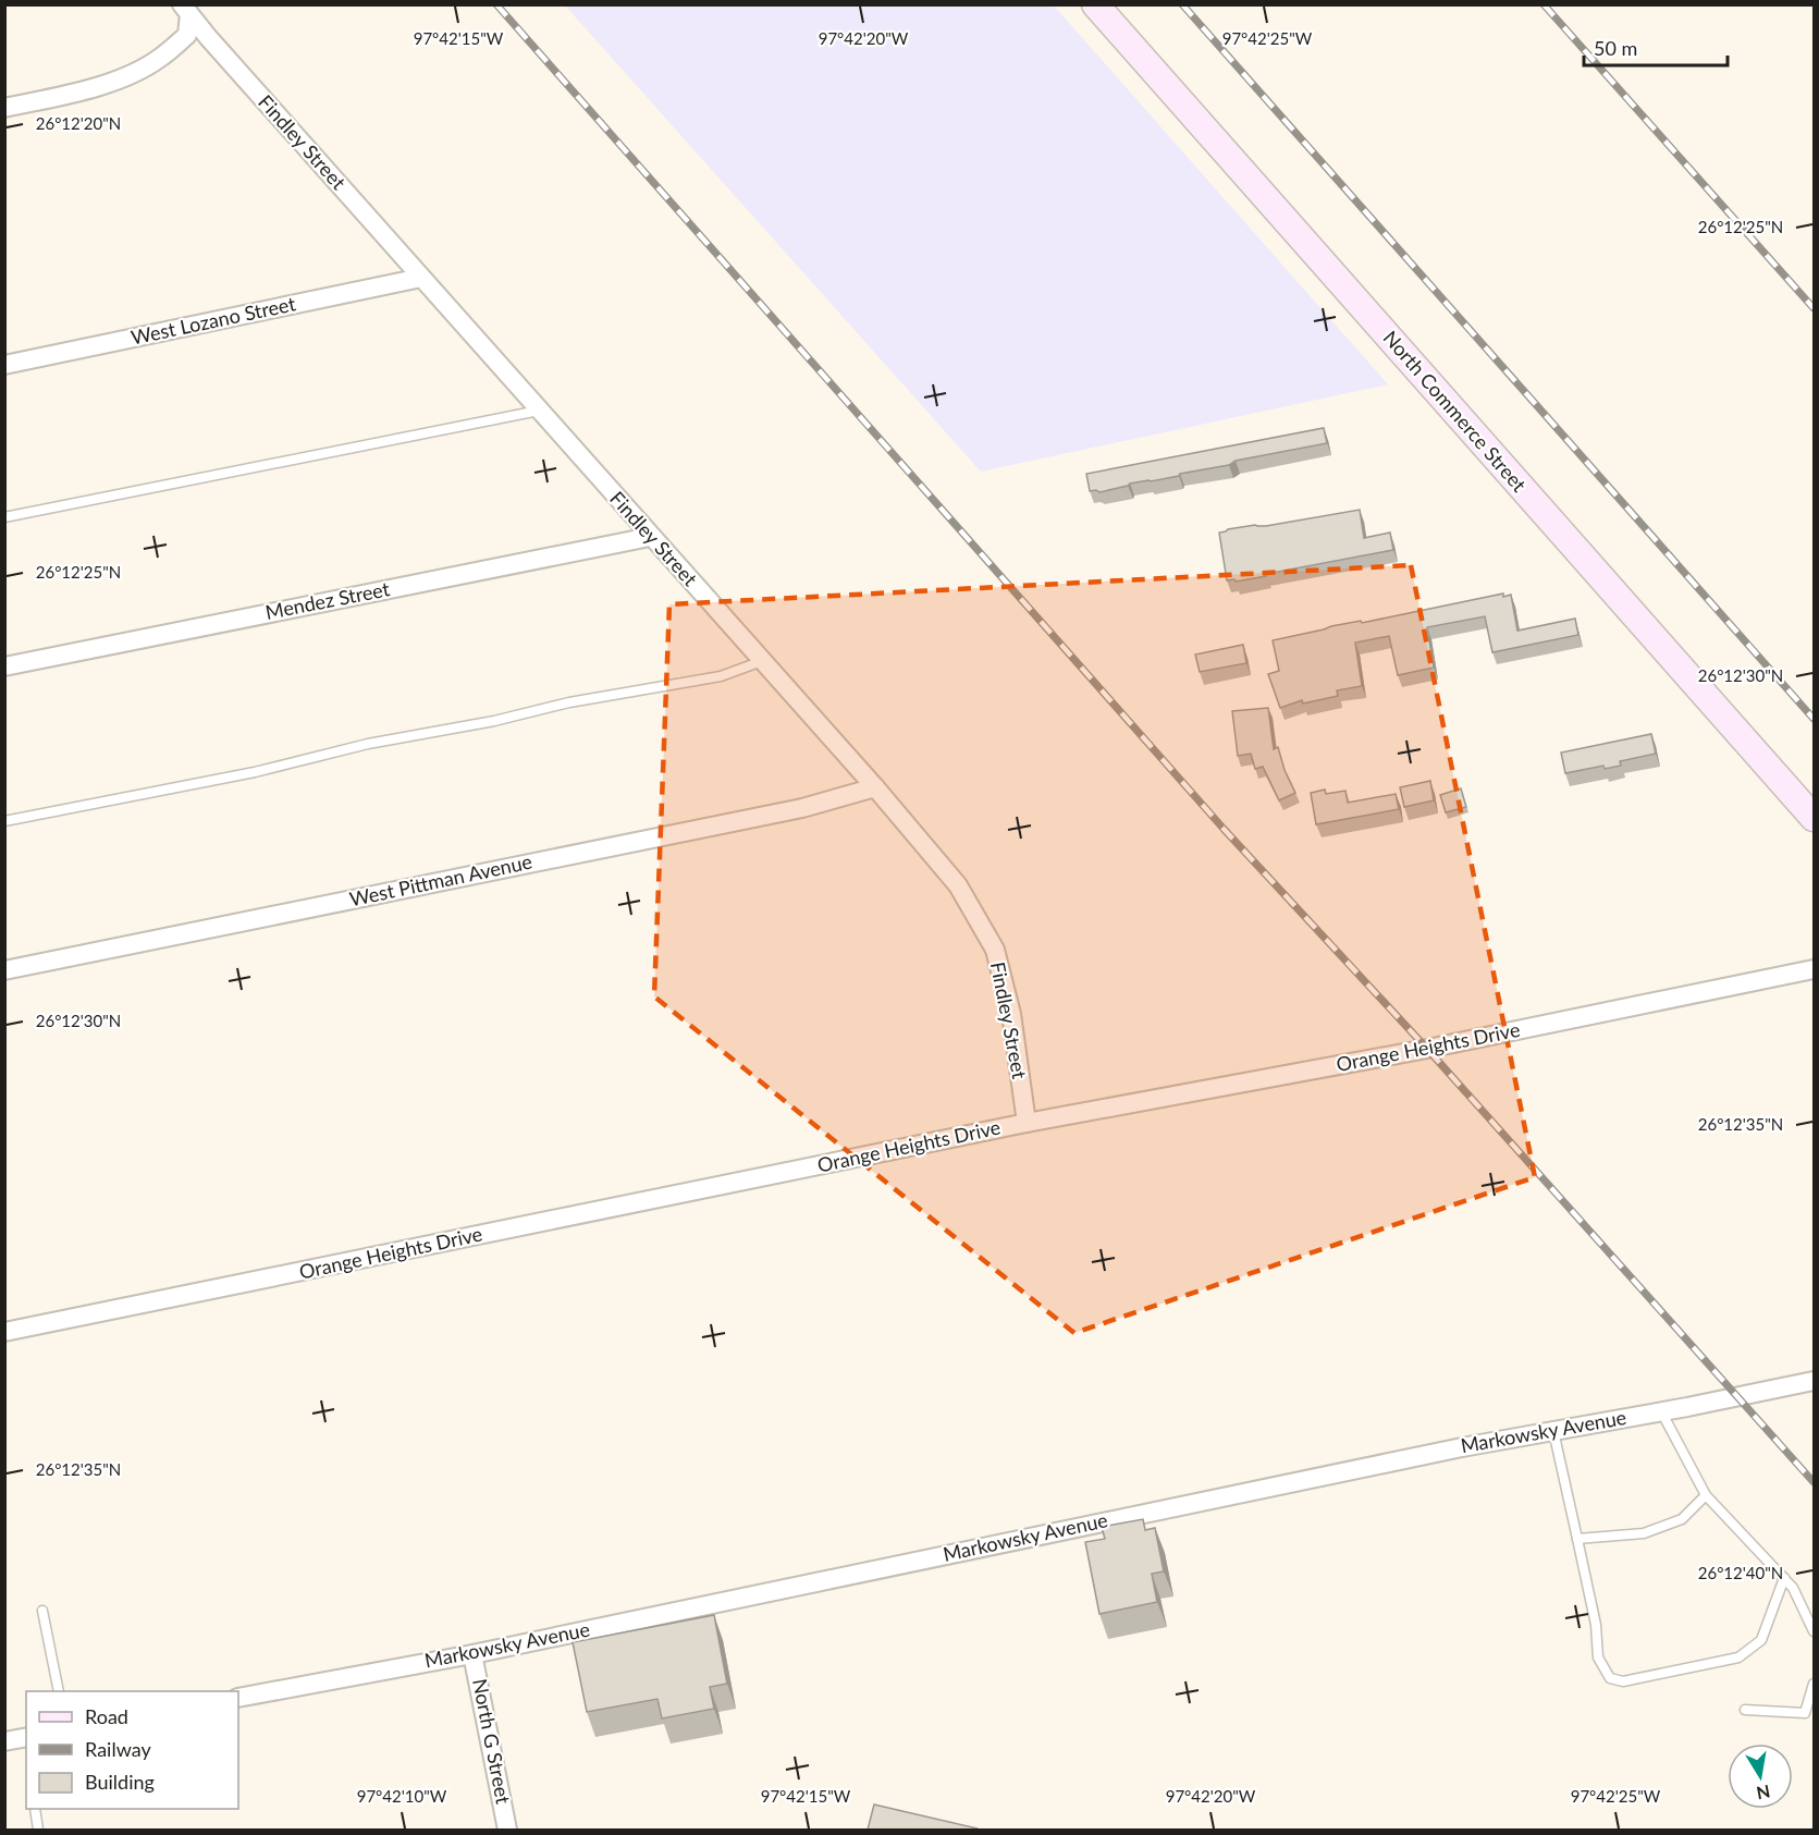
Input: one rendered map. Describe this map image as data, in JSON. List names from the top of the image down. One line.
{"streets":{"main road":["North Commerce Street"],"street":["Findley Street","West Lozano Street","Mendez Street","West Pittman Avenue","Orange Heights Drive","Markowsky Avenue","North G Street"]},"crossings":[["Findley Street","West Lozano Street"],["Findley Street","Mendez Street"],["Findley Street","West Pittman Avenue"],["Findley Street","Orange Heights Drive"],["Markowsky Avenue","North G Street"]],"legend":["Road","Railway","Building"],"scale_bar":"50 m","north":"bottom","coordinates":["97°42'15\"W","97°42'20\"W","97°42'25\"W","26°12'20\"N","26°12'25\"N","26°12'30\"N","26°12'35\"N","26°12'40\"N","97°42'10\"W"]}
